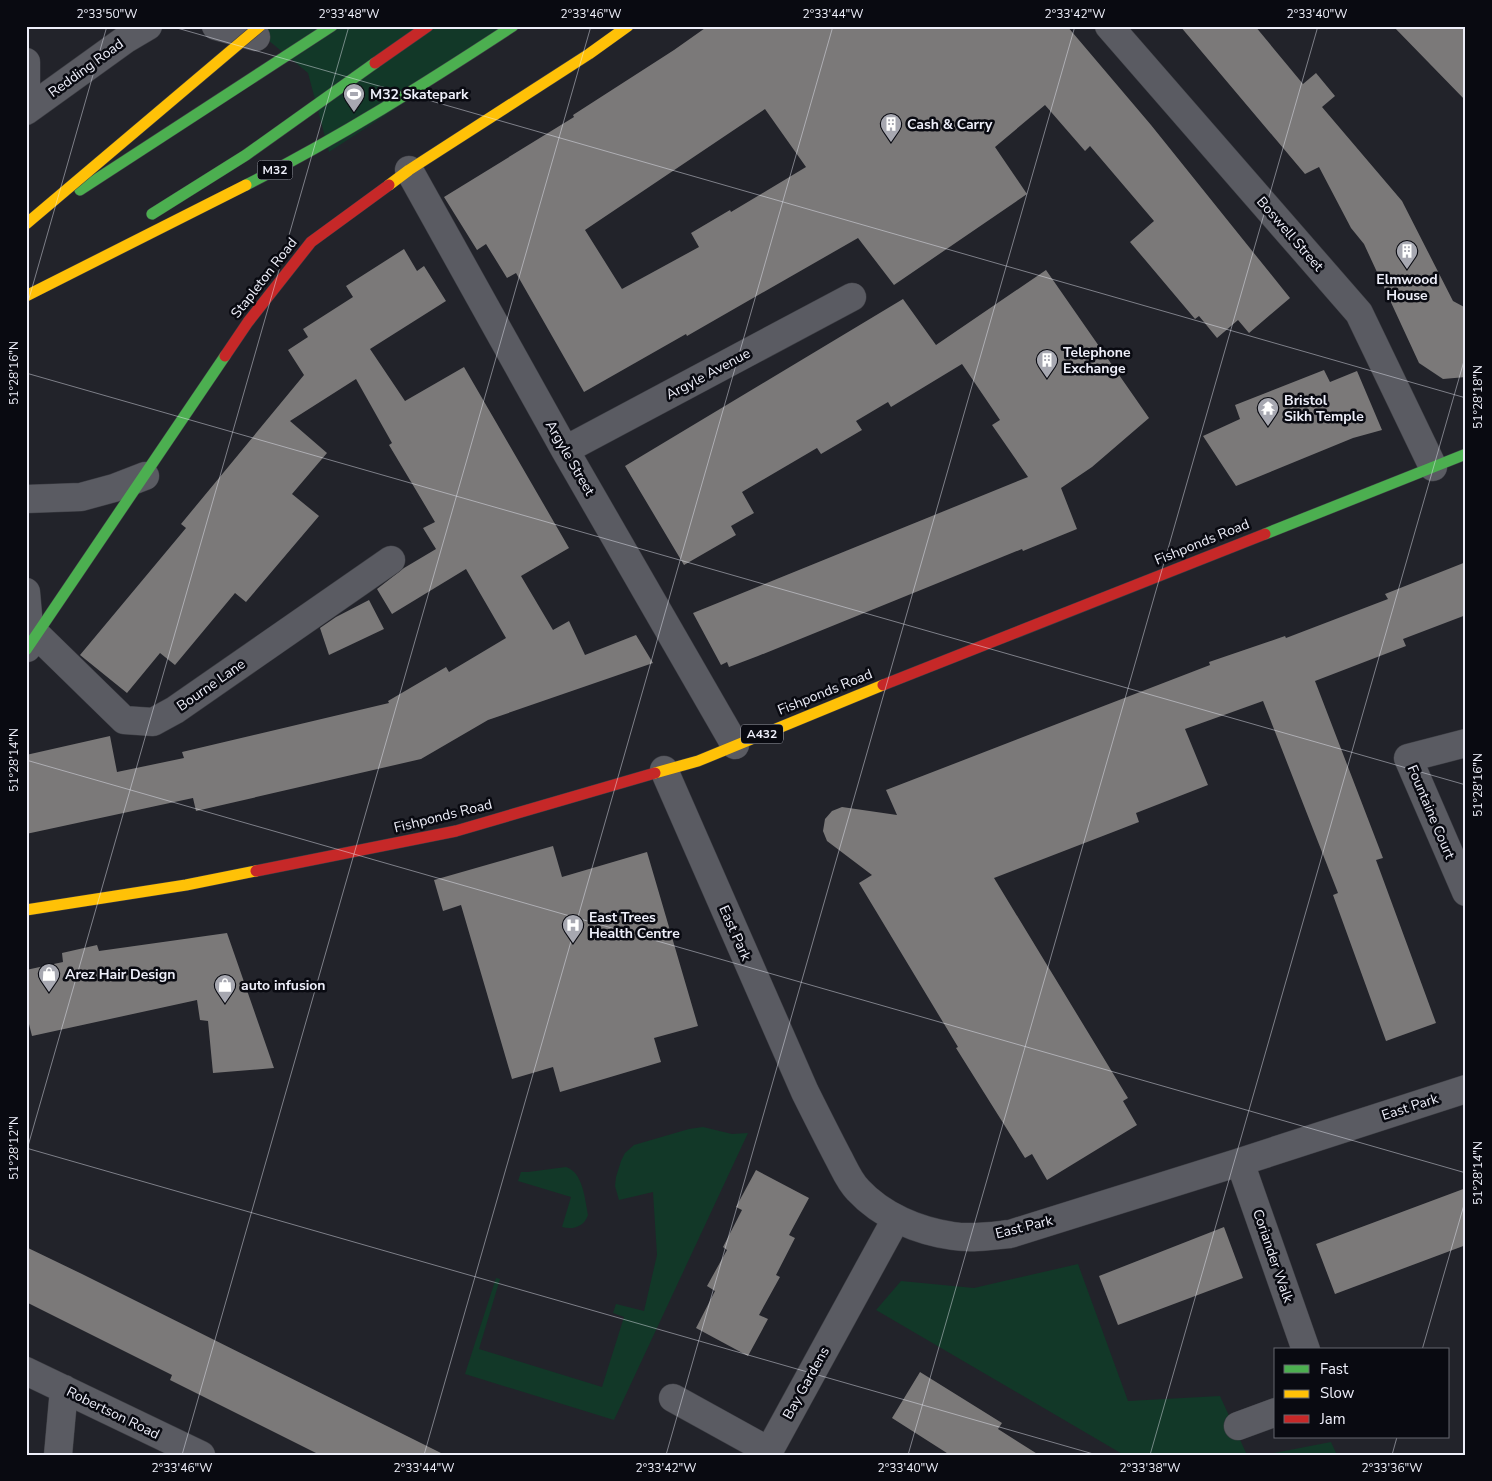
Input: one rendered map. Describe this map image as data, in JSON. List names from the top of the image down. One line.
{"streets":{"main road":["M32","Stapleton Road","Fishponds Road","A432"],"street":["Redding Road","Boswell Street","Argyle Avenue","Argyle Street","Bourne Lane","Fountaine Court","East Park","Coriander Walk","Bay Gardens","Robertson Road"]},"crossings":[["Boswell Street","Fishponds Road"],["Stapleton Road","Argyle Street"],["Stapleton Road","Bourne Lane"],["Argyle Avenue","Argyle Street"],["Argyle Street","Fishponds Road"],["Fishponds Road","East Park"],["East Park","Coriander Walk"],["East Park","Bay Gardens"]],"places":{"sports":["M32 Skatepark"],"building":["Cash & Carry","Elmwood House","Telephone Exchange"],"temple":["Bristol Sikh Temple"],"hospital":["East Trees Health Centre"],"shop":["Arez Hair Design","auto infusion"]},"legend":["Fast","Slow","Jam"],"coordinates":["2°33'50\"W","2°33'48\"W","2°33'46\"W","2°33'44\"W","2°33'42\"W","2°33'40\"W","51°28'16\"N","51°28'18\"N","51°28'14\"N","51°28'12\"N","2°33'38\"W","2°33'36\"W"]}
